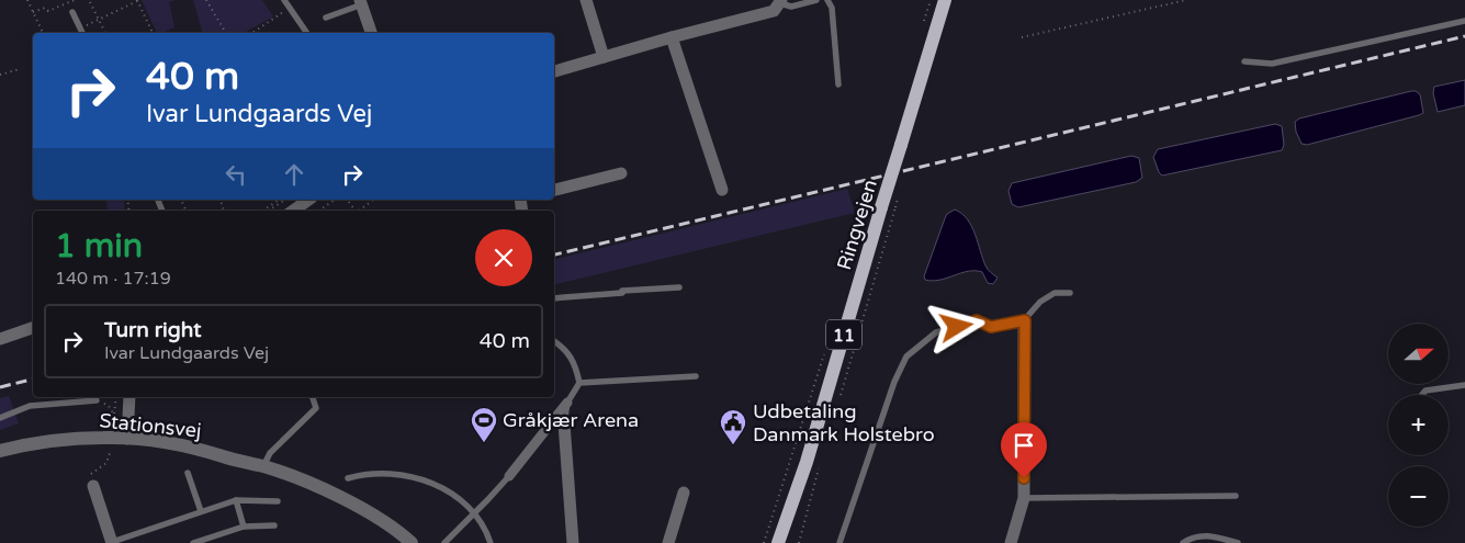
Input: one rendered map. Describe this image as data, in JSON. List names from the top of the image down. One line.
{"streets":{"main road":["Ringvejen","11"],"street":["Stationsvej"]},"places":{"sports":["Gråkjær Arena"],"public building":["Udbetaling Danmark Holstebro"]},"north":"right","page":{"turn":["40 m","Ivar Lundgaards Vej"],"heading":["1 min","140 m · 17:19"],"list":[{"name":"Turn right","note":"Ivar Lundgaards Vej","value":"40 m"}],"map_buttons":["+","−"]}}
